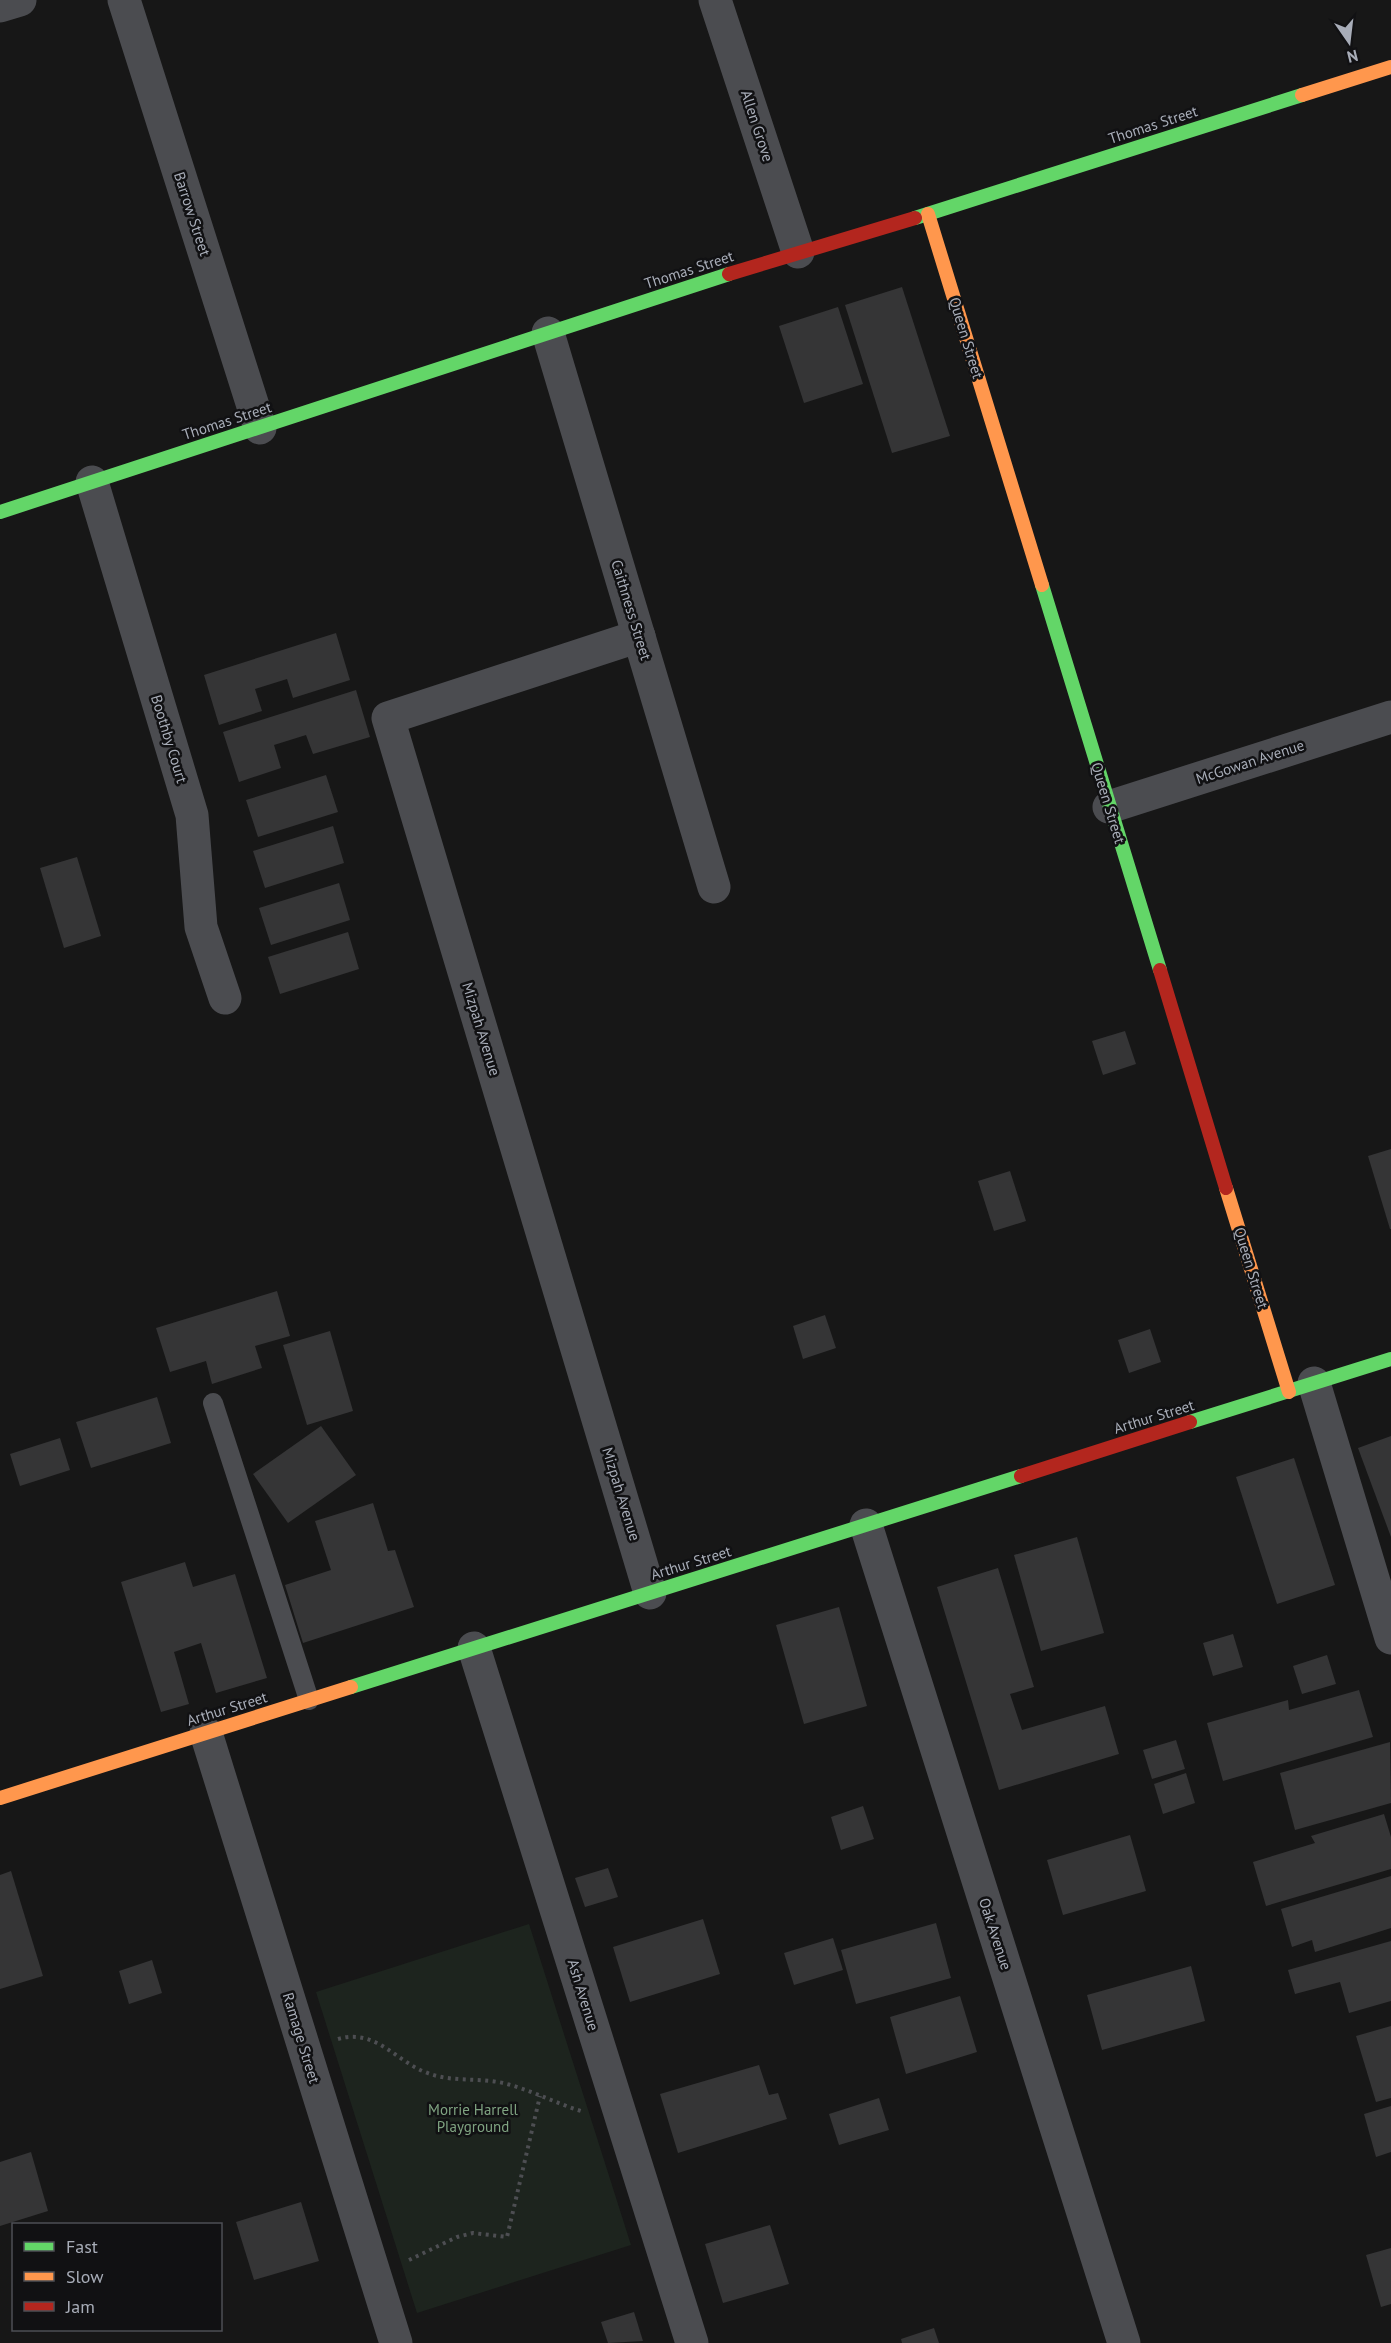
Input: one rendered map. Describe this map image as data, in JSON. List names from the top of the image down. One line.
{"streets":{"street":["Thomas Street","Allen Grove","Barrow Street","Queen Street","Caithness Street","Boothby Court","McGowan Avenue","Mizpah Avenue","Arthur Street","Oak Avenue","Ash Avenue","Ramage Street"]},"crossings":[["Thomas Street","Allen Grove"],["Thomas Street","Barrow Street"],["Thomas Street","Queen Street"],["Thomas Street","Caithness Street"],["Thomas Street","Boothby Court"],["Queen Street","McGowan Avenue"],["Queen Street","Arthur Street"],["Caithness Street","Mizpah Avenue"],["Mizpah Avenue","Arthur Street"],["Arthur Street","Oak Avenue"],["Arthur Street","Ash Avenue"],["Arthur Street","Ramage Street"]],"parks":["Morrie Harrell Playground"],"legend":["Fast","Slow","Jam"],"north":"bottom"}
